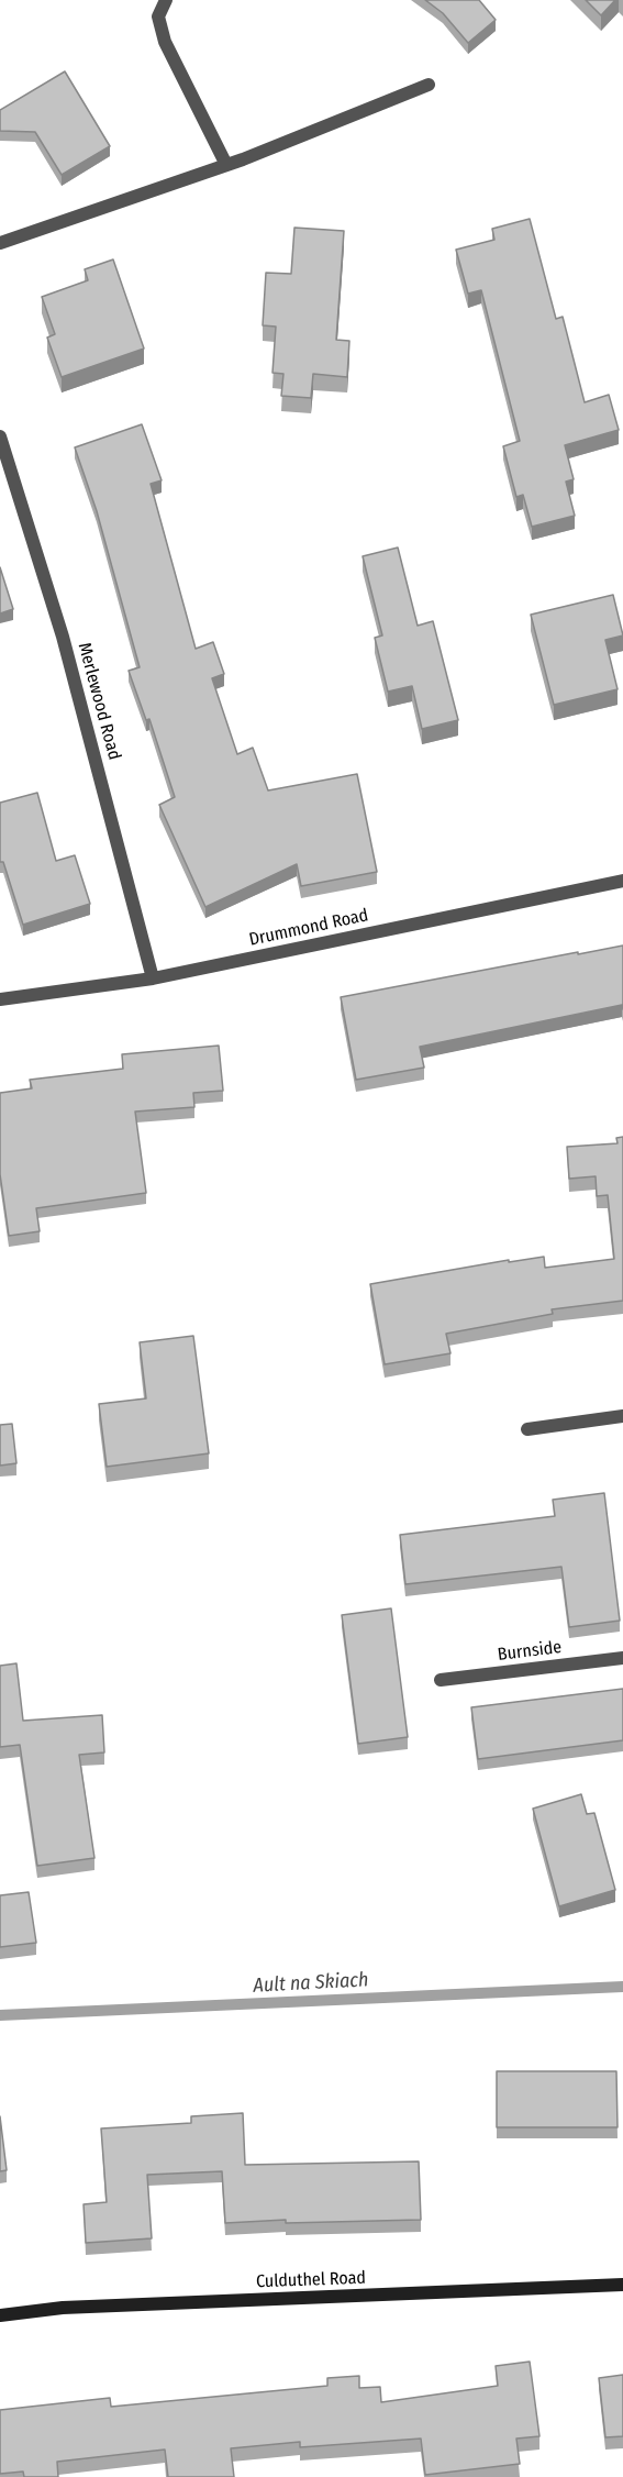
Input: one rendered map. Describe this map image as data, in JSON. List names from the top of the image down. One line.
{"streets":{"main road":["Culduthel Road"],"street":["Merlewood Road","Drummond Road","Burnside"]},"crossings":[["Merlewood Road","Drummond Road"]],"water":["Ault na Skiach"]}
